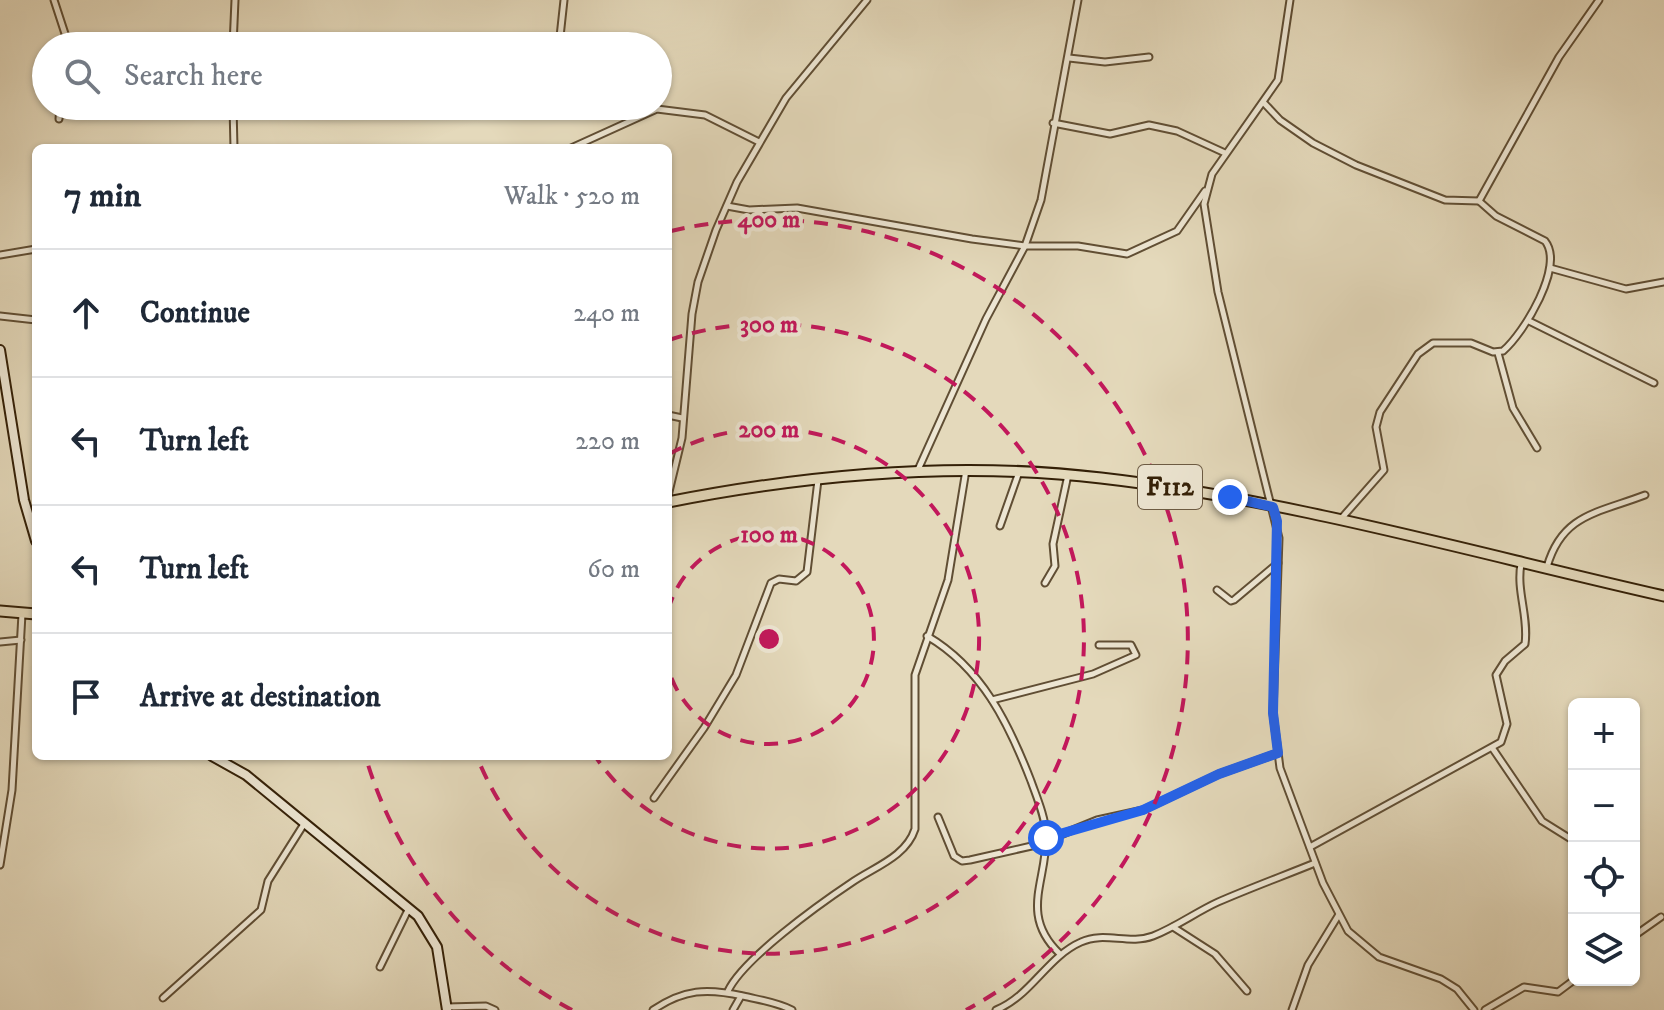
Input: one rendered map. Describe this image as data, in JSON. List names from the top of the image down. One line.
{"streets":{"main road":["F112"]},"page":{"search":"Search here","heading":["7 min","Walk · 520 m"],"list":[["Continue","240 m"],["Turn left","220 m"],["Turn left","60 m"],"Arrive at destination"],"map_buttons":["+","−"]},"rings":["400 m","300 m","200 m","100 m"]}
